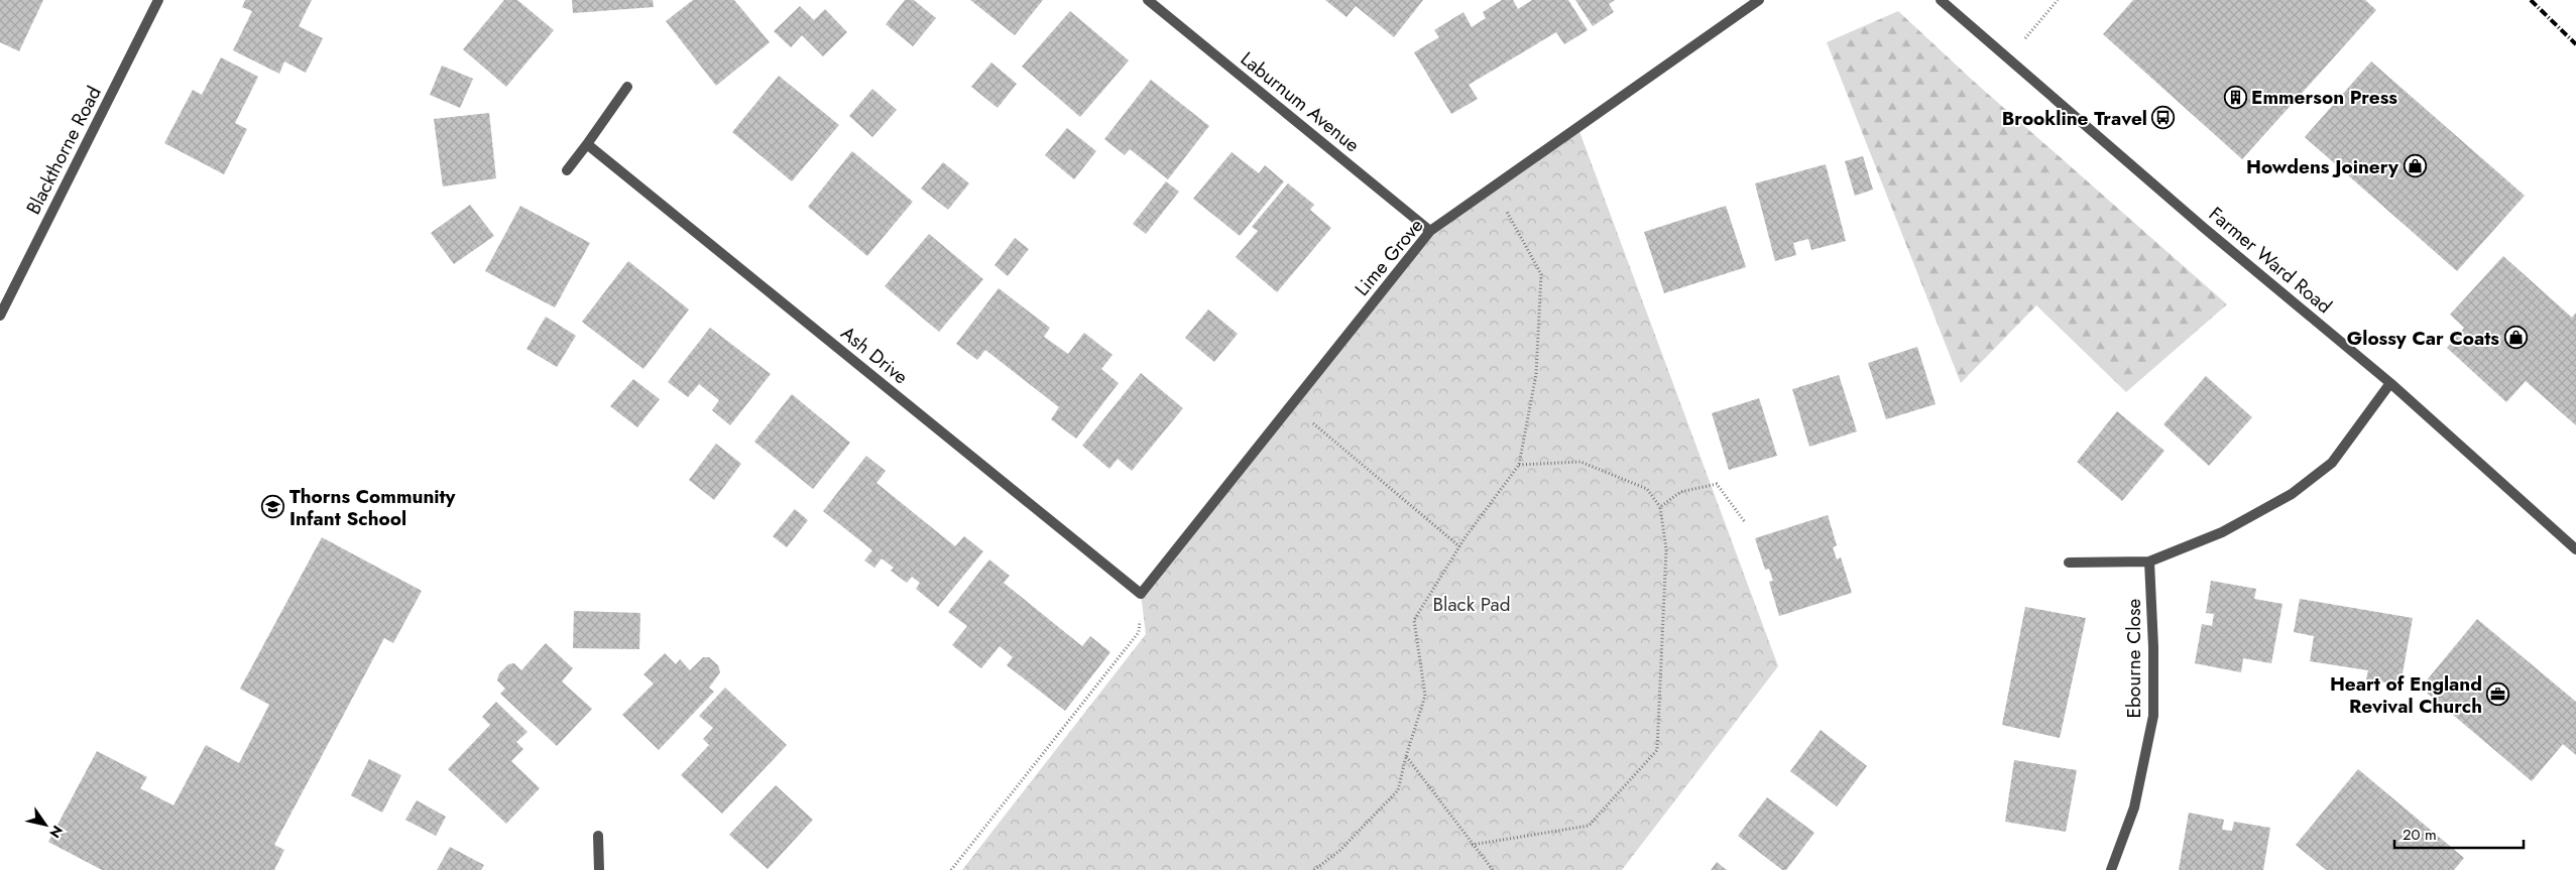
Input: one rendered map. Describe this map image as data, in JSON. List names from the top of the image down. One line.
{"streets":{"street":["Laburnum Avenue","Blackthorne Road","Lime Grove","Farmer Ward Road","Ash Drive","Ebourne Close"]},"crossings":[["Laburnum Avenue","Lime Grove"],["Lime Grove","Ash Drive"]],"parks":["Black Pad"],"places":{"building":["Emmerson Press"],"bus stop":["Brookline Travel"],"shop":["Howdens Joinery","Glossy Car Coats"],"school or university":["Thorns Community Infant School"],"office":["Heart of England Revival Church"]},"scale_bar":"20 m","north":"bottom right"}
